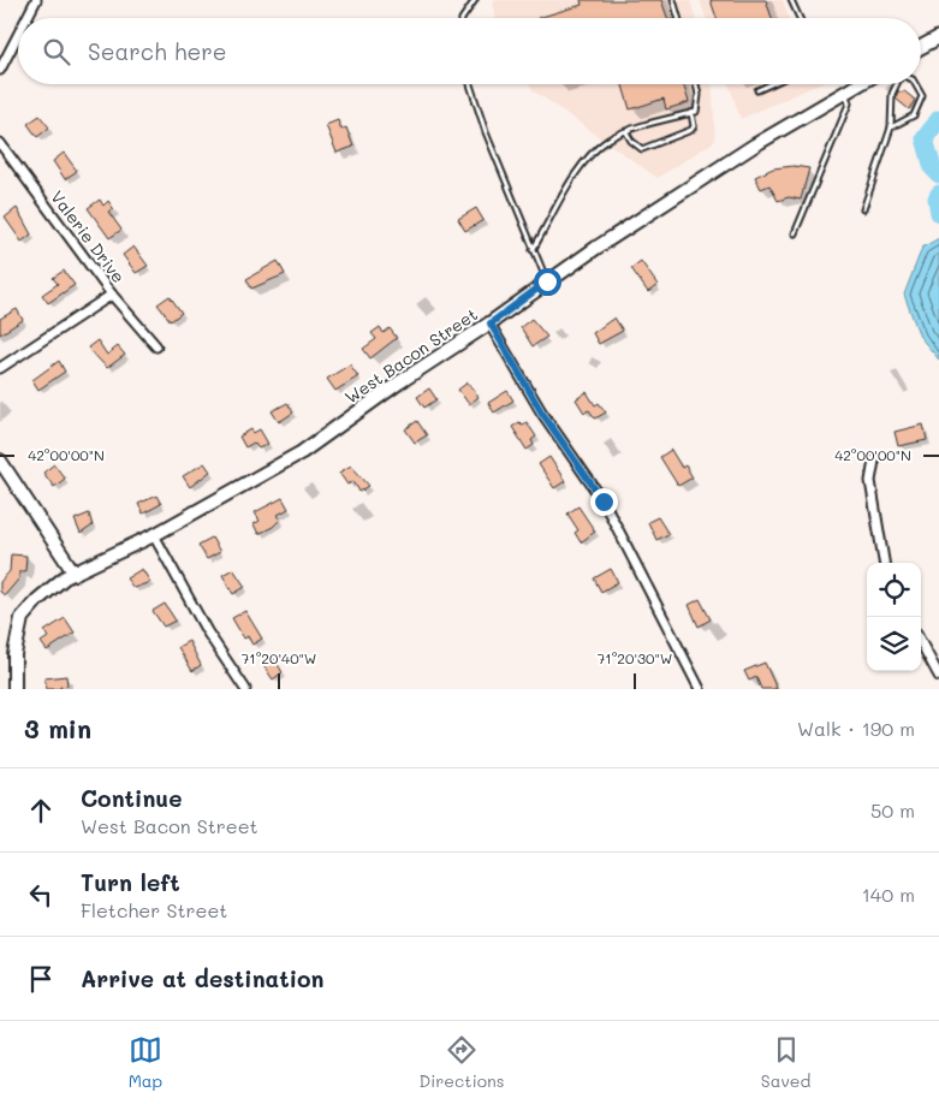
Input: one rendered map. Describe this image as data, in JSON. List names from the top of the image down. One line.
{"streets":{"street":["Valerie Drive","West Bacon Street"]},"page":{"search":"Search here","heading":["3 min","Walk · 190 m"],"list":[["Continue","West Bacon Street","50 m"],["Turn left","Fletcher Street","140 m"],"Arrive at destination"],"nav":["Map","Directions","Saved"]},"coordinates":["42°00'00\"N","71°20'40\"W","71°20'30\"W"]}
